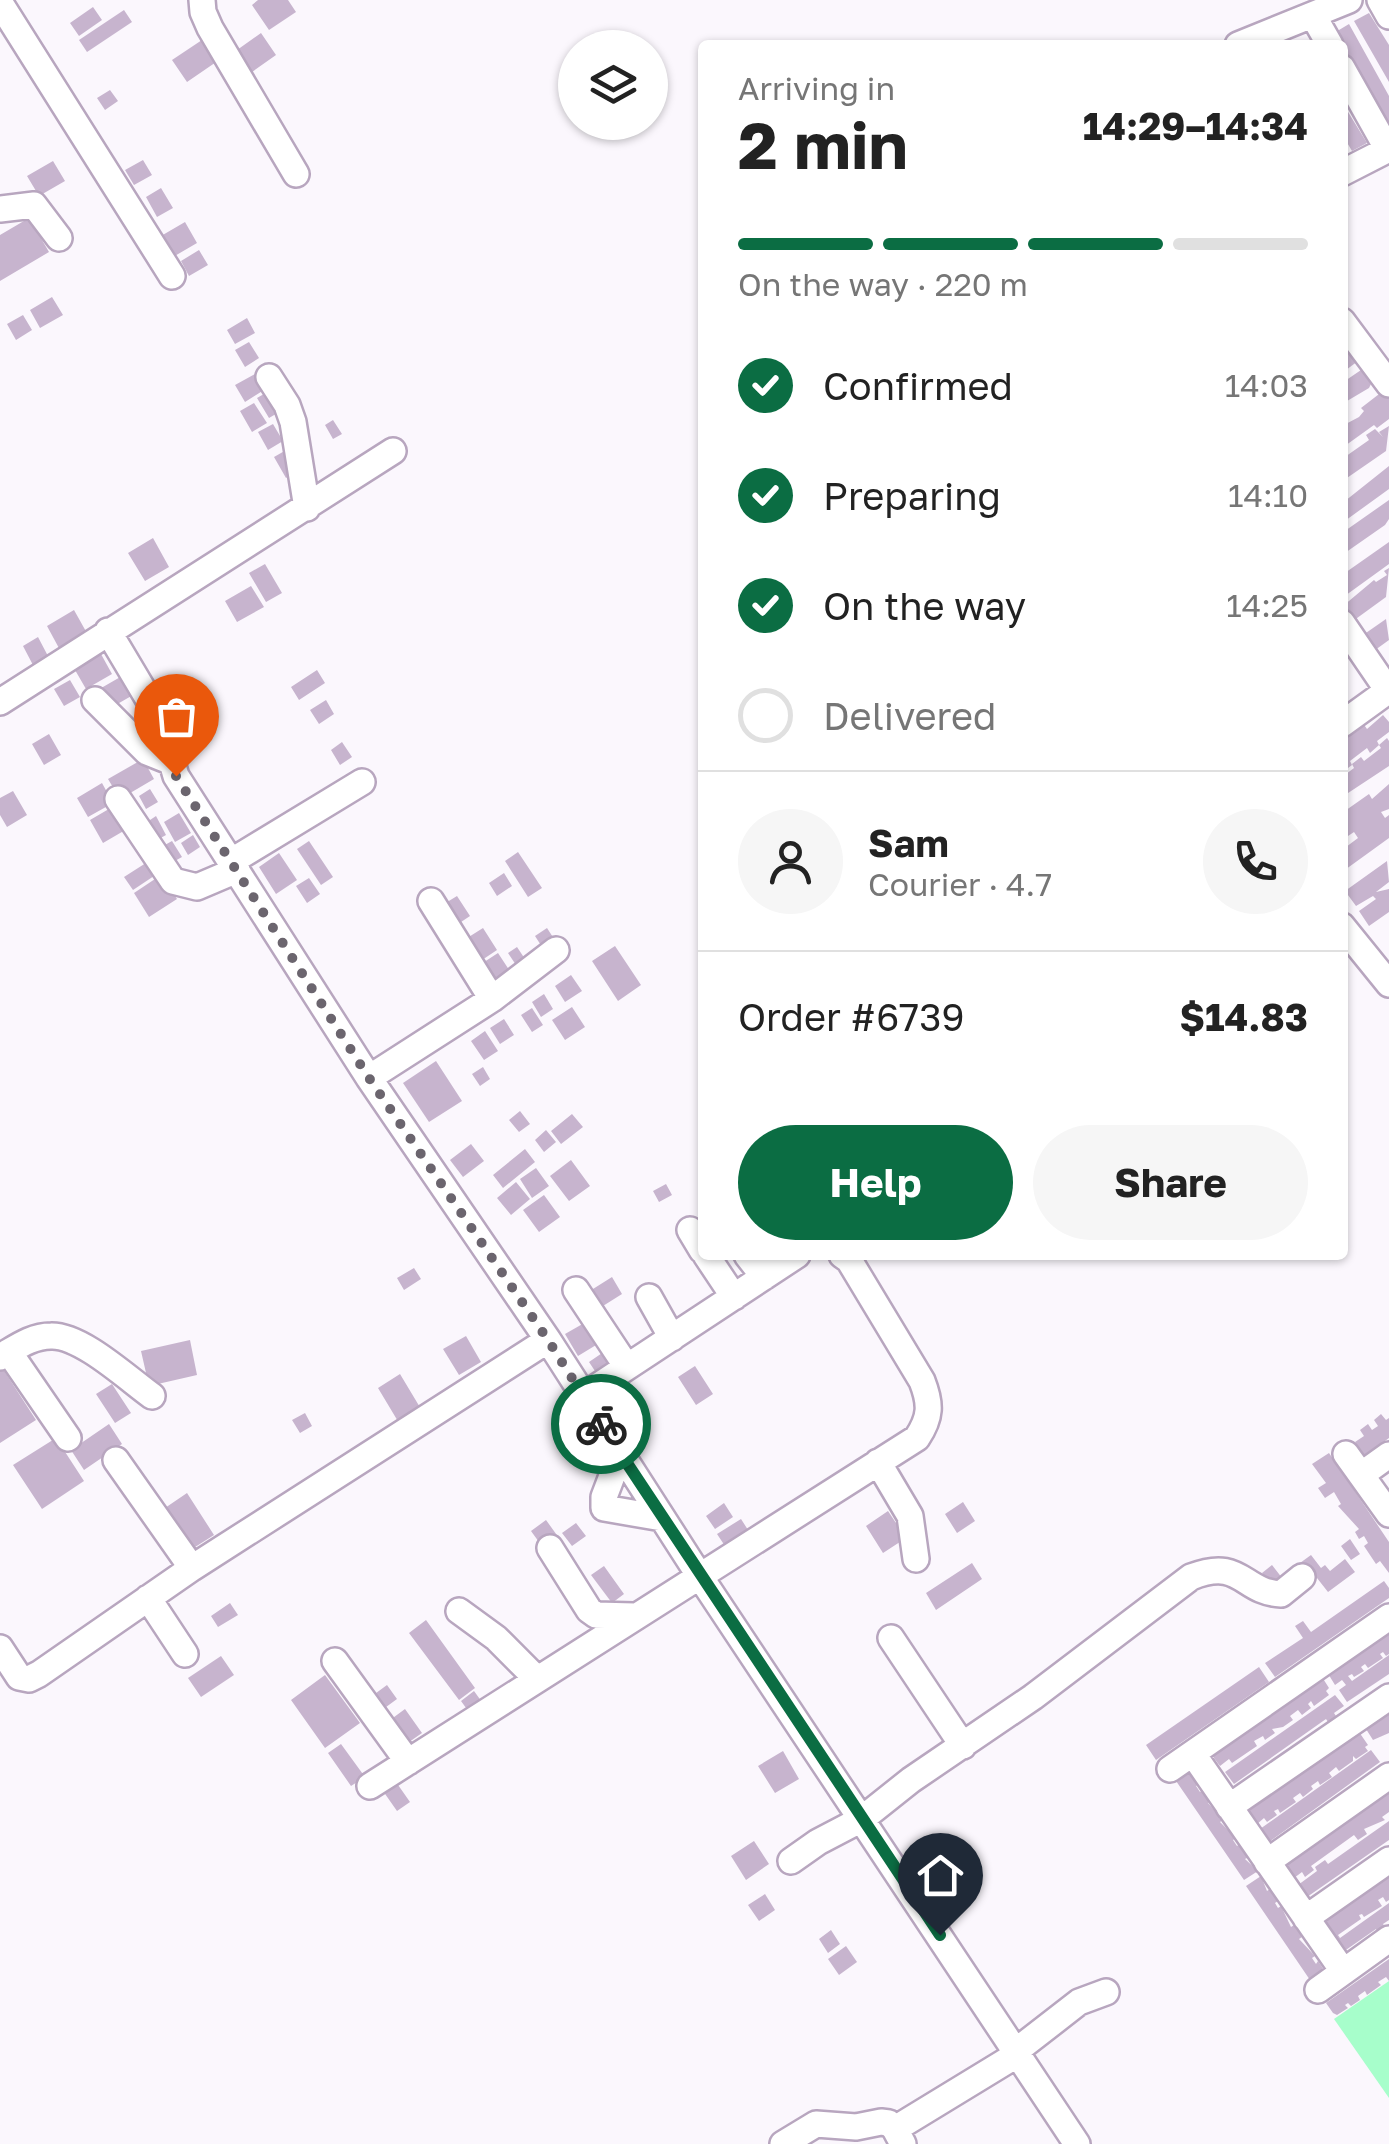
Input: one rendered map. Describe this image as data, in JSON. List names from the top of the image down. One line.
{"page":{"heading":["2 min","Arriving in","14:29–14:34"],"panel":["Sam","Courier · 4.7","Order #6739","$14.83"],"bar":"On the way · 220 m","list":[["Confirmed","14:03"],["Preparing","14:10"],["On the way","14:25"],"Delivered"],"buttons":["Help","Share"]}}
